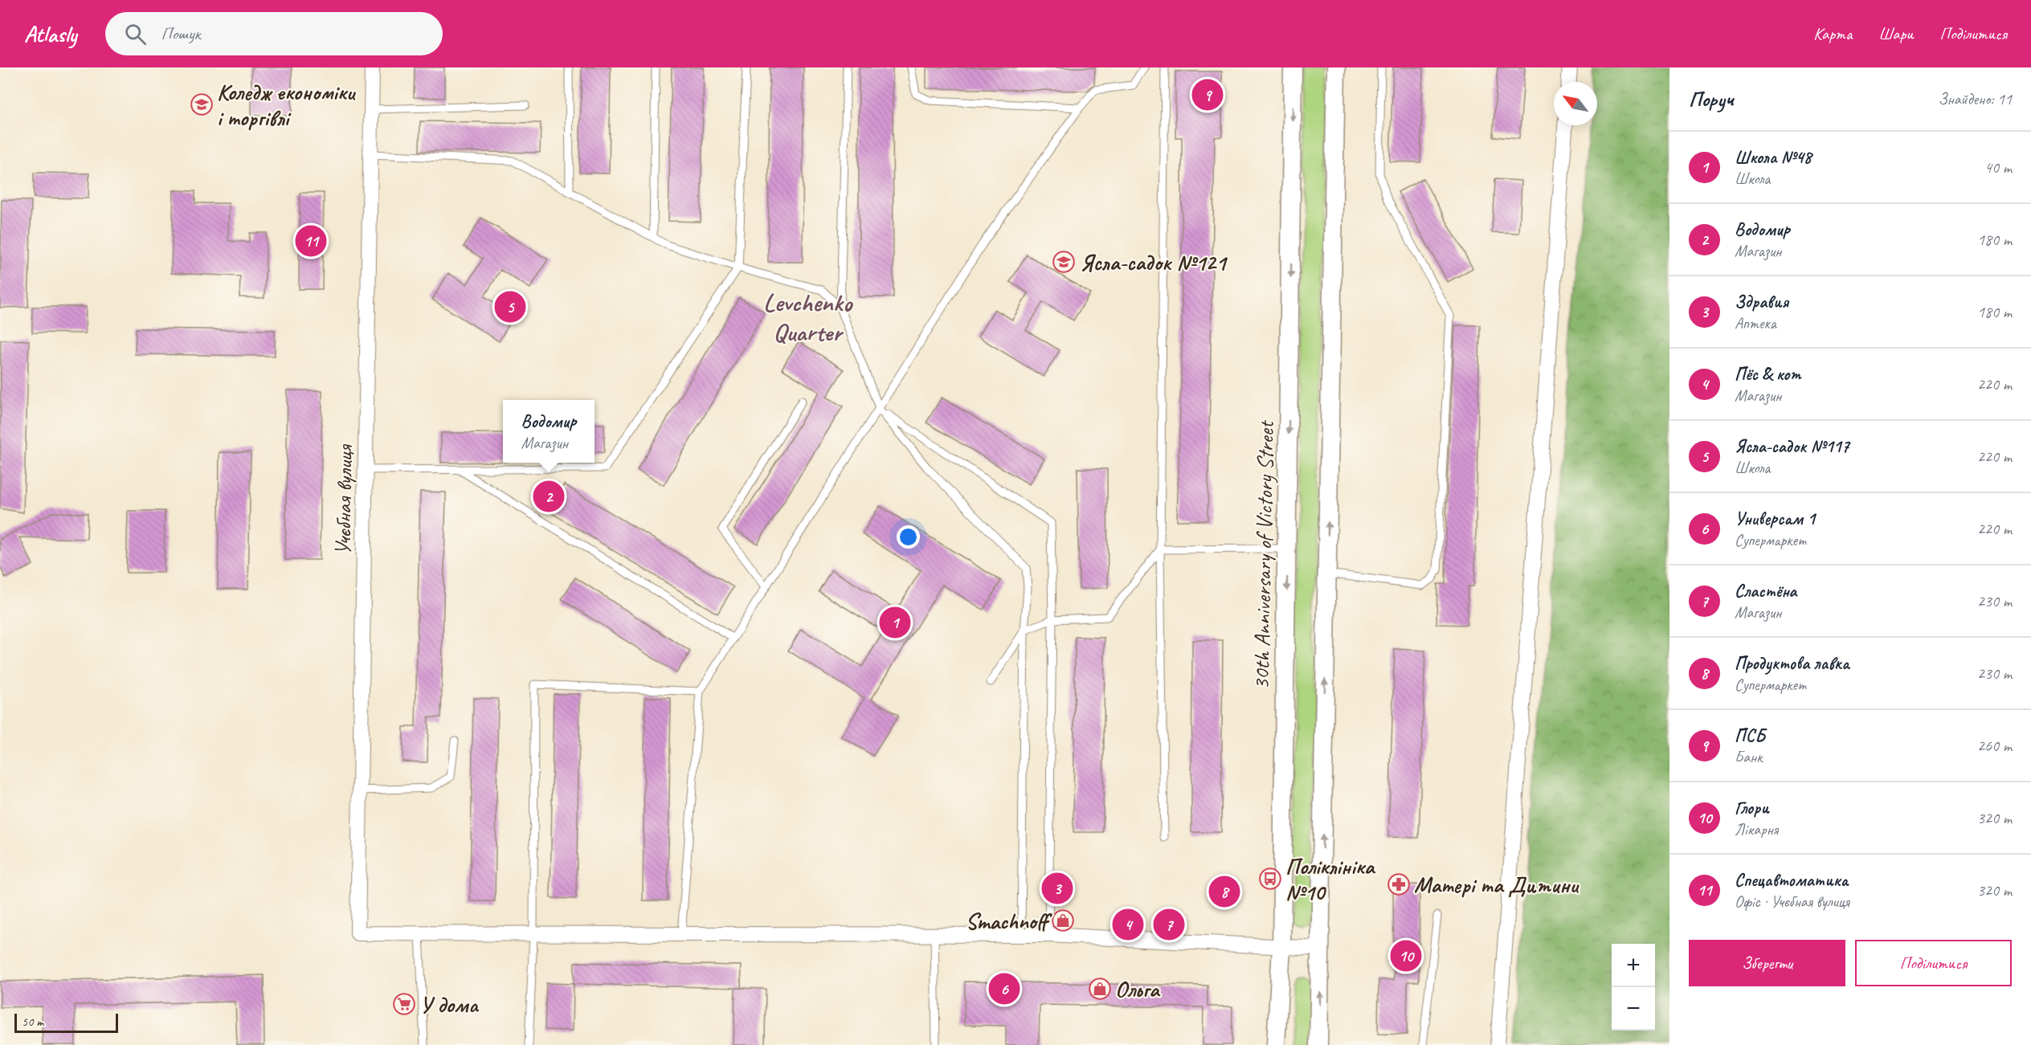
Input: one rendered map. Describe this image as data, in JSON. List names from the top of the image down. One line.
{"streets":{"street":["Учєбная вулиця","30th Anniversary of Victory Street"]},"districts":["Levchenko Quarter"],"places":{"school or university":["Коледж економіки і торгівлі","Ясла-садок №121"],"bus stop":["Поліклініка №10"],"pharmacy":["Матері та Дитини"],"shop":["Smachnoff","Ольга"],"supermarket":["У дома"]},"scale_bar":"50 m","north":"top left","page":{"header":"Atlasly","search":"Пошук","nav":["Карта","Шари","Поділитися"],"heading":["Поруч","Знайдено: 11"],"pins":["9","11","5","2","1","3","8","4","7","10","6"],"list":[{"mark":"1","name":"Школа №48","note":"Школа","value":"40 m"},{"mark":"2","name":"Водомир","note":"Магазин","value":"180 m"},{"mark":"3","name":"Здравия","note":"Аптека","value":"180 m"},{"mark":"4","name":"Пёс & кот","note":"Магазин","value":"220 m"},{"mark":"5","name":"Ясла-садок №117","note":"Школа","value":"220 m"},{"mark":"6","name":"Универсам 1","note":"Супермаркет","value":"220 m"},{"mark":"7","name":"Сластёна","note":"Магазин","value":"230 m"},{"mark":"8","name":"Продуктова лавка","note":"Супермаркет","value":"230 m"},{"mark":"9","name":"ПСБ","note":"Банк","value":"260 m"},{"mark":"10","name":"Глори","note":"Лікарня","value":"320 m"},{"mark":"11","name":"Спецавтоматика","note":"Офіс · Учєбная вулиця","value":"320 m"}],"popup":["Водомир","Магазин"],"buttons":["Зберегти","Поділитися"],"map_buttons":["+","−"],"scale":"50 m"}}
